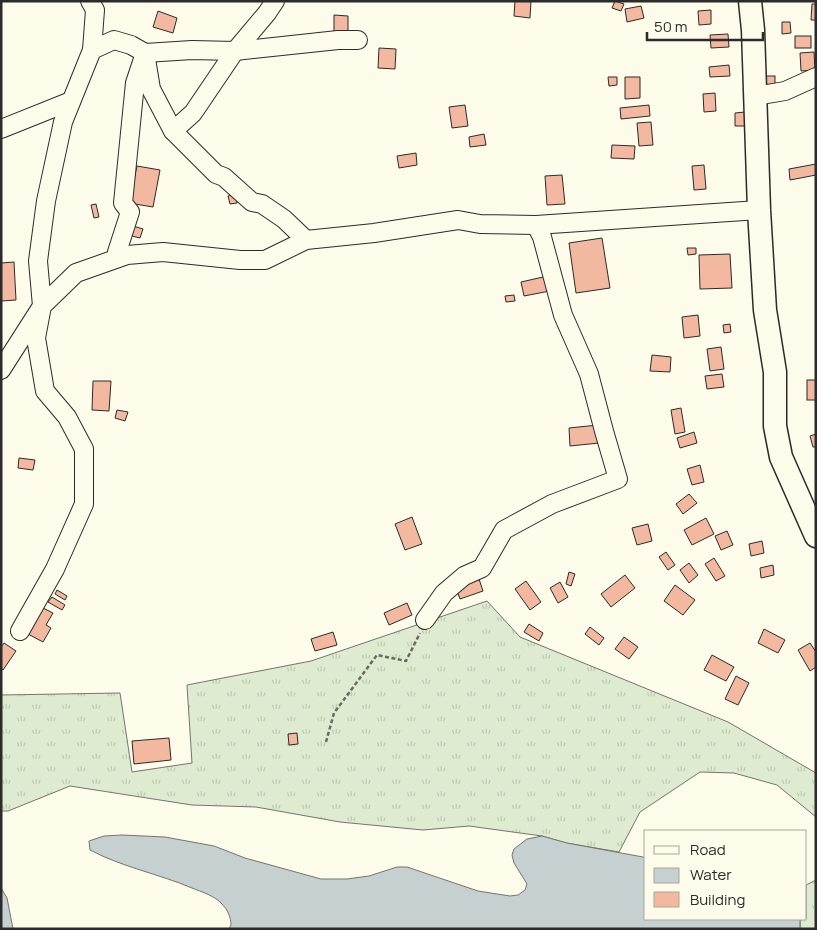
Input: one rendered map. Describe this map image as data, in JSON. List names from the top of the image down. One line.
{"legend":["Road","Water","Building"],"scale_bar":"50 m"}
